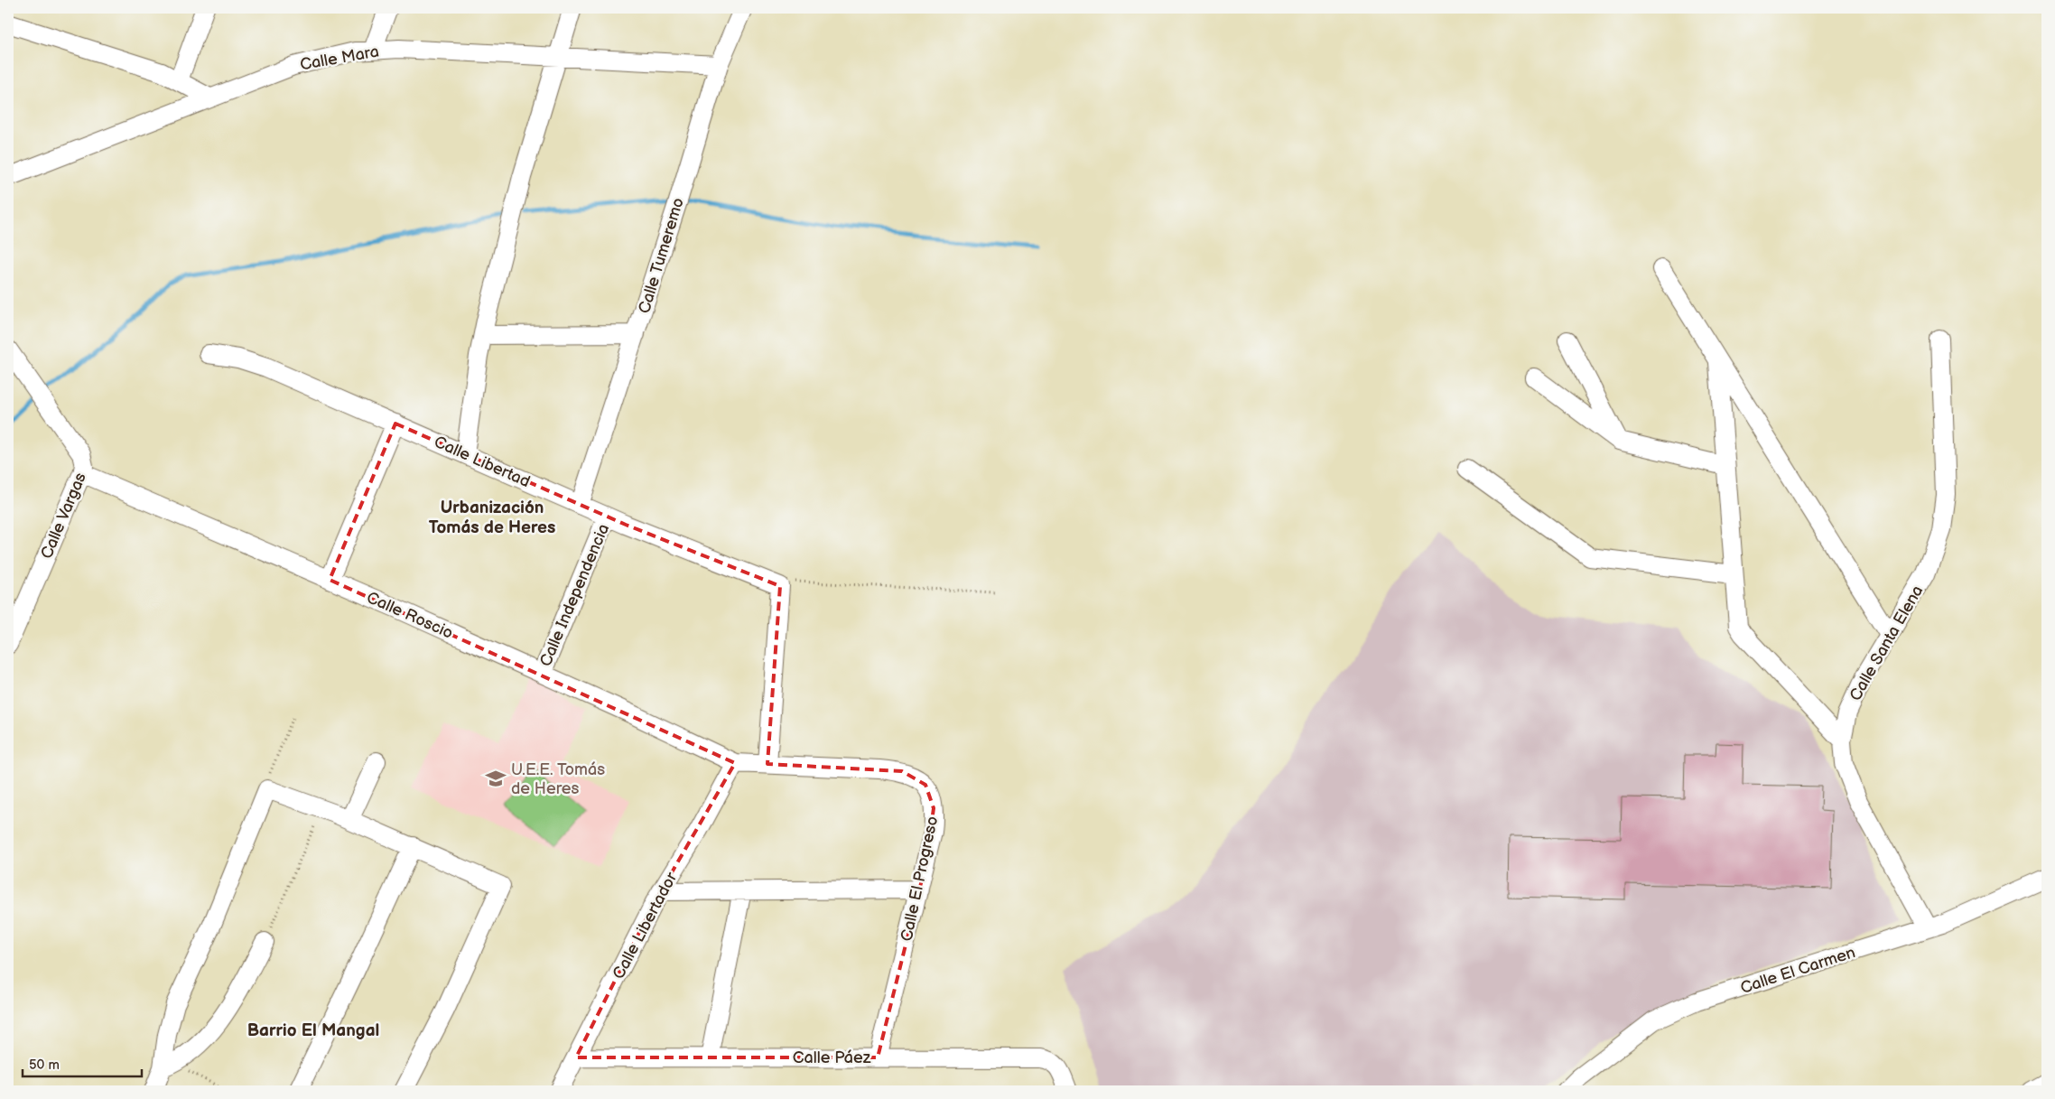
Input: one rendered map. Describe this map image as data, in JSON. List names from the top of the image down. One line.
{"streets":{"street":["Calle Mara","Calle Tumeremo","Calle Libertad","Calle Vargas","Calle Independencia","Calle Roscio","Calle Santa Elena","Calle El Progreso","Calle Libertador","Calle El Carmen","Calle Páez"]},"crossings":[["Calle Mara","Calle Tumeremo"],["Calle Tumeremo","Calle Libertad"],["Calle Libertad","Calle Independencia"],["Calle Vargas","Calle Roscio"],["Calle Independencia","Calle Roscio"],["Calle Roscio","Calle El Progreso"],["Calle Roscio","Calle Libertador"],["Calle Santa Elena","Calle El Carmen"],["Calle El Progreso","Calle Libertador"],["Calle El Progreso","Calle Páez"],["Calle Libertador","Calle Páez"]],"districts":["Urbanización Tomás de Heres","Barrio El Mangal"],"places":{"school or university":["U.E.E. Tomás de Heres"]},"scale_bar":"50 m"}
